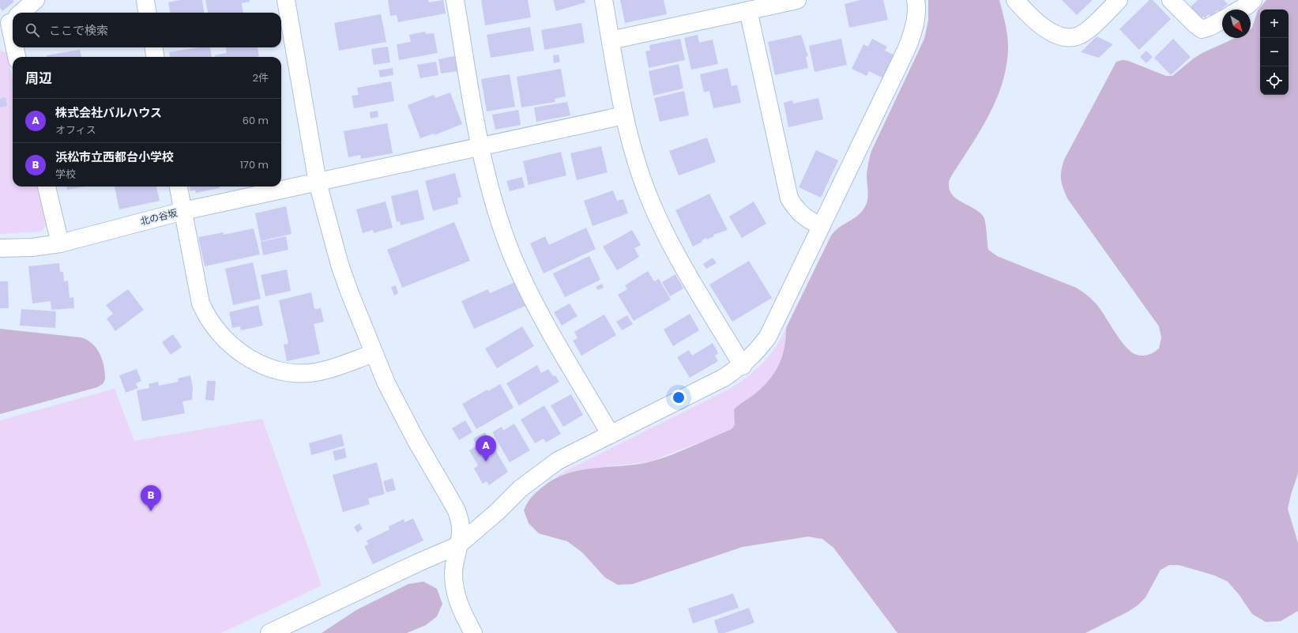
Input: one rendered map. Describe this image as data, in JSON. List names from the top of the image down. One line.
{"streets":{"street":["北の谷坂"]},"north":"bottom right","page":{"map_buttons":["+","−"],"search":"ここで検索","heading":["周辺","2件"],"list":[{"mark":"A","name":"株式会社バルハウス","note":"オフィス","value":"60 m"},{"mark":"B","name":"浜松市立西都台小学校","note":"学校","value":"170 m"}],"pins":["A","B"]}}
